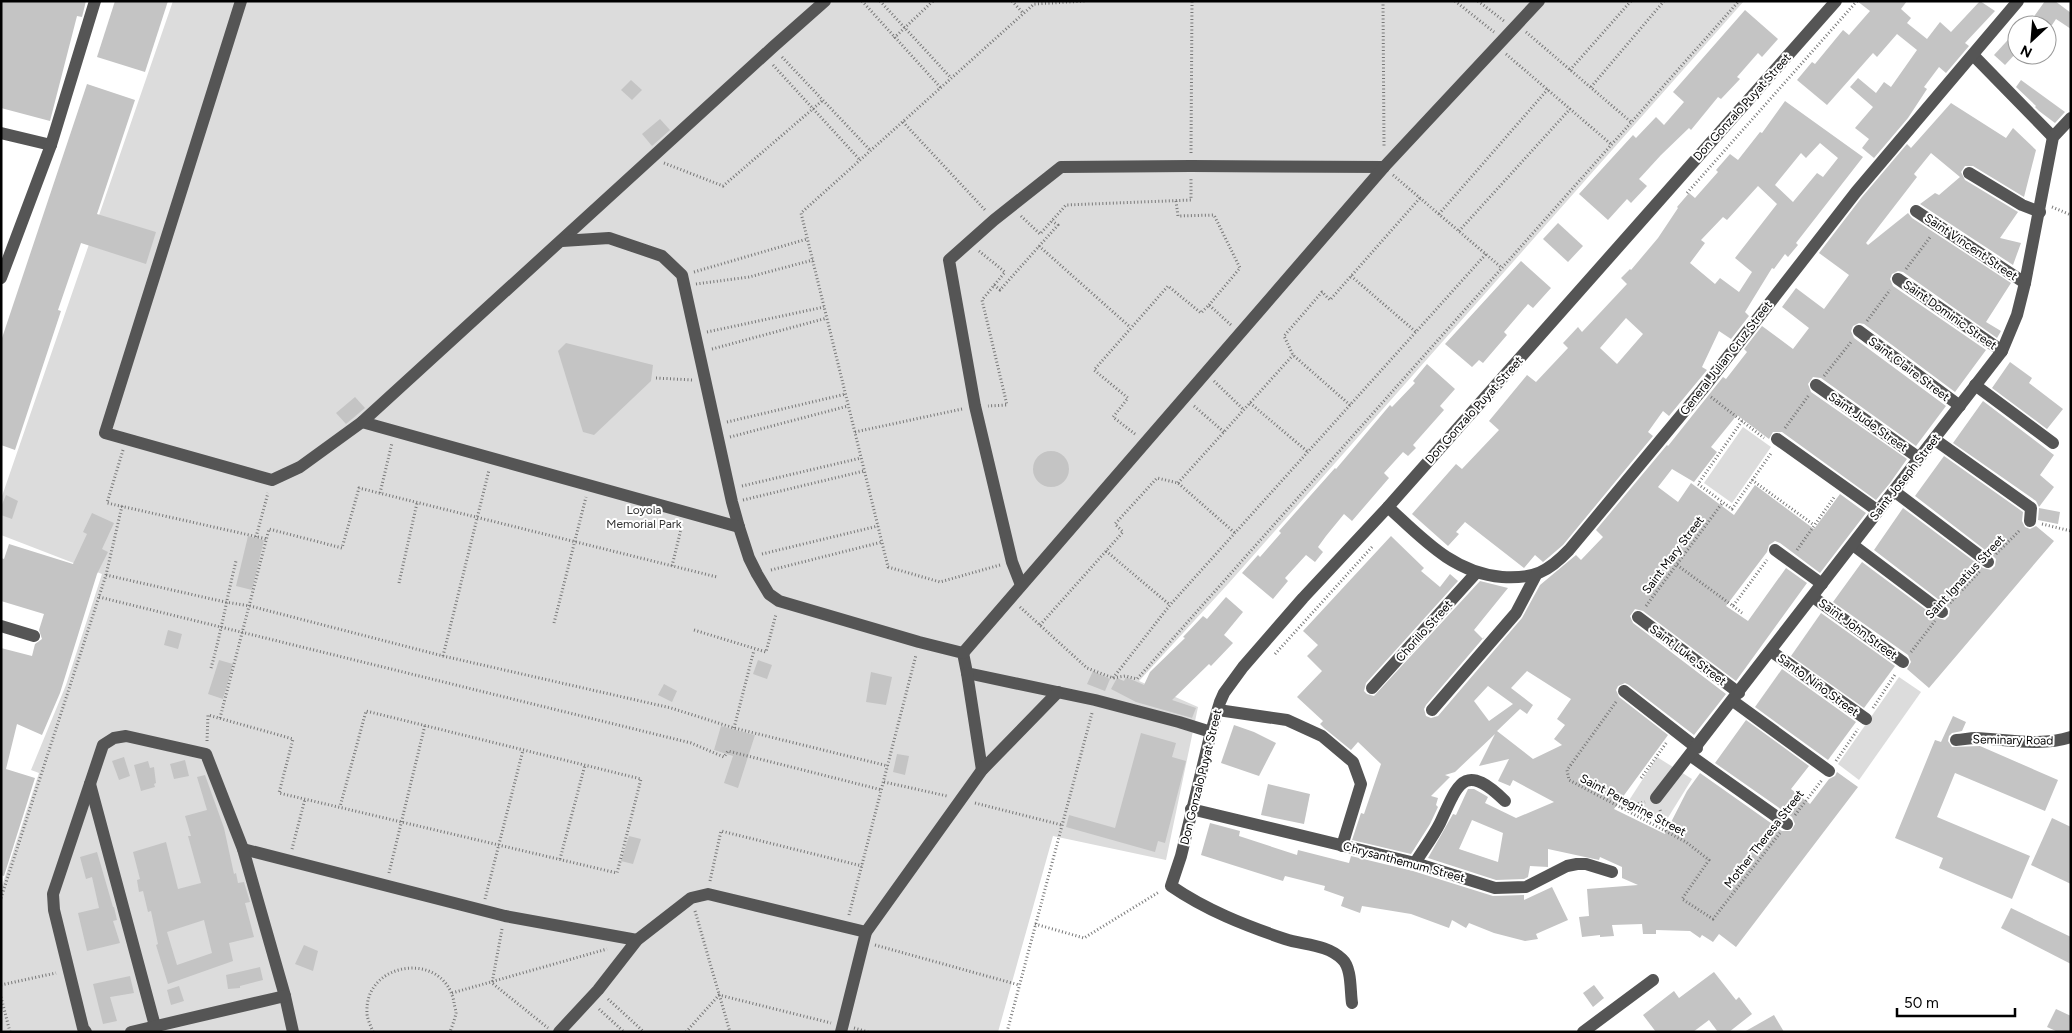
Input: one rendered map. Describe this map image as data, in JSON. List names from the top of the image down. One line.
{"streets":{"street":["Don Gonzalo Puyat Street","Saint Vincent Street","Saint Dominic Street","General Julian Cruz Street","Saint Claire Street","Saint Jude Street","Saint Joseph Street","Saint John Street","Chorillo Street","Saint Luke Street","Santo Niño Street","Seminary Road","Chrysanthemum Street"],"path":["Saint Mary Street","Saint Ignatius Street","Saint Peregrine Street","Mother Theresa Street"]},"crossings":[["Don Gonzalo Puyat Street","General Julian Cruz Street"],["Don Gonzalo Puyat Street","Chrysanthemum Street"],["Saint Vincent Street","Saint Joseph Street"],["Saint Dominic Street","Saint Joseph Street"],["General Julian Cruz Street","Chorillo Street"],["Saint Claire Street","Saint Joseph Street"],["Saint Jude Street","Saint Joseph Street"],["Saint Joseph Street","Saint John Street"],["Saint Joseph Street","Saint Luke Street"],["Saint Joseph Street","Santo Niño Street"],["Saint Mary Street","Saint Luke Street"],["Saint Ignatius Street","Saint John Street"],["Saint Ignatius Street","Saint Luke Street"],["Saint Ignatius Street","Santo Niño Street"],["Saint Ignatius Street","Mother Theresa Street"],["Saint Luke Street","Mother Theresa Street"],["Saint Peregrine Street","Mother Theresa Street"]],"parks":["Loyola Memorial Park"],"scale_bar":"50 m","north":"bottom left"}
